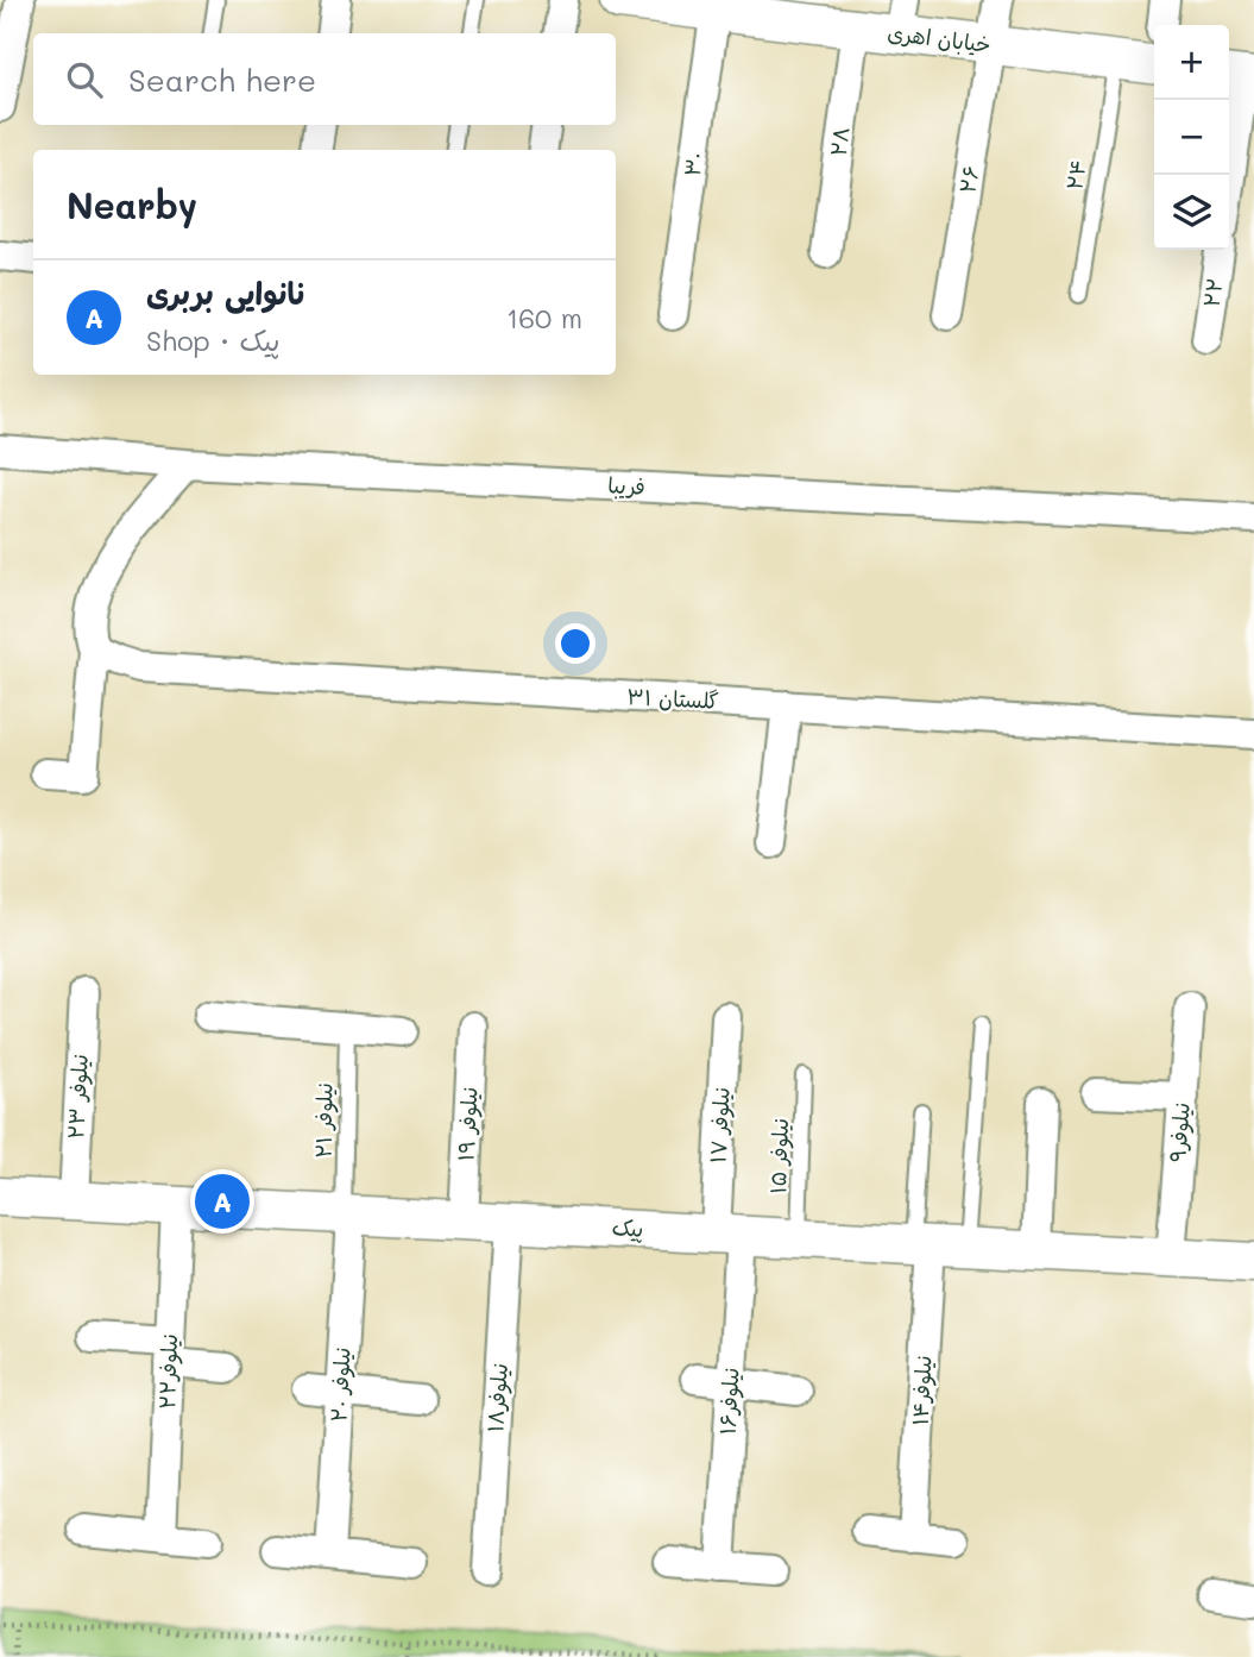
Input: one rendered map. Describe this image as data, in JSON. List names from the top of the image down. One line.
{"streets":{"street":["خیابان اهری","۲۸","۳۰","۲۶","۲۲","فریبا","گلستان ۳۱","نیلوفر ۲۳","نیلوفر ۱۹","نیلوفر ۱۷","نیلوفر۹","پیک","نیلوفر۲۲","نیلوفر ۲۰","نیلوفر۱۴","نیلوفر۱۸","نیلوفر۱۶"],"lane":["۲۴","نیلوفر ۲۱","نیلوفر ۱۵"]},"crossings":[["خیابان اهری","۲۸"],["خیابان اهری","۳۰"],["خیابان اهری","۲۴"],["خیابان اهری","۲۶"],["نیلوفر ۲۳","پیک"],["نیلوفر ۲۱","پیک"],["نیلوفر ۲۱","نیلوفر ۲۰"],["نیلوفر ۱۹","پیک"],["نیلوفر ۱۷","پیک"],["نیلوفر ۱۷","نیلوفر۱۶"],["نیلوفر۹","پیک"],["نیلوفر ۱۵","پیک"],["پیک","نیلوفر۲۲"],["پیک","نیلوفر ۲۰"],["پیک","نیلوفر۱۴"],["پیک","نیلوفر۱۸"],["پیک","نیلوفر۱۶"]],"page":{"map_buttons":["+","−"],"search":"Search here","heading":"Nearby","list":[{"mark":"A","name":"نانوایی بربری","note":"Shop · پیک","value":"160 m"}],"pins":"A"}}
